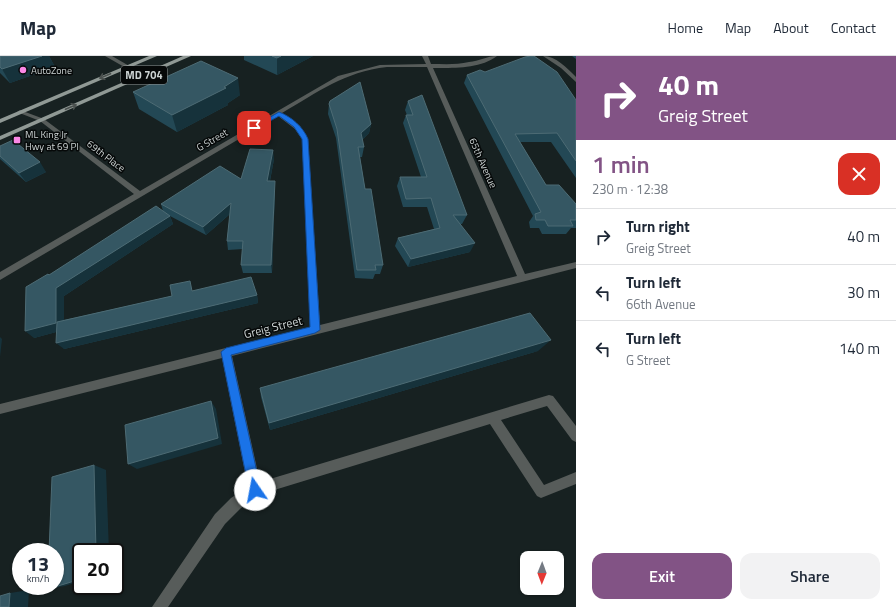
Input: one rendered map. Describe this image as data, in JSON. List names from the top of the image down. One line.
{"streets":{"main road":["MD 704"],"street":["G Street","69th Place","65th Avenue","Greig Street"]},"crossings":[["MD 704","69th Place"],["G Street","69th Place"],["G Street","65th Avenue"],["65th Avenue","Greig Street"]],"places":{"other":["AutoZone"],"transit":["ML King Jr Hwy at 69 Pl"]},"north":"bottom","page":{"header":"Map","nav":["Home","Map","About","Contact"],"turn":["40 m","Greig Street"],"heading":["1 min","230 m · 12:38"],"list":[{"name":"Turn right","note":"Greig Street","value":"40 m"},{"name":"Turn left","note":"66th Avenue","value":"30 m"},{"name":"Turn left","note":"G Street","value":"140 m"}],"speed":"13 km/h","limit":"20","buttons":["Exit","Share"]}}
